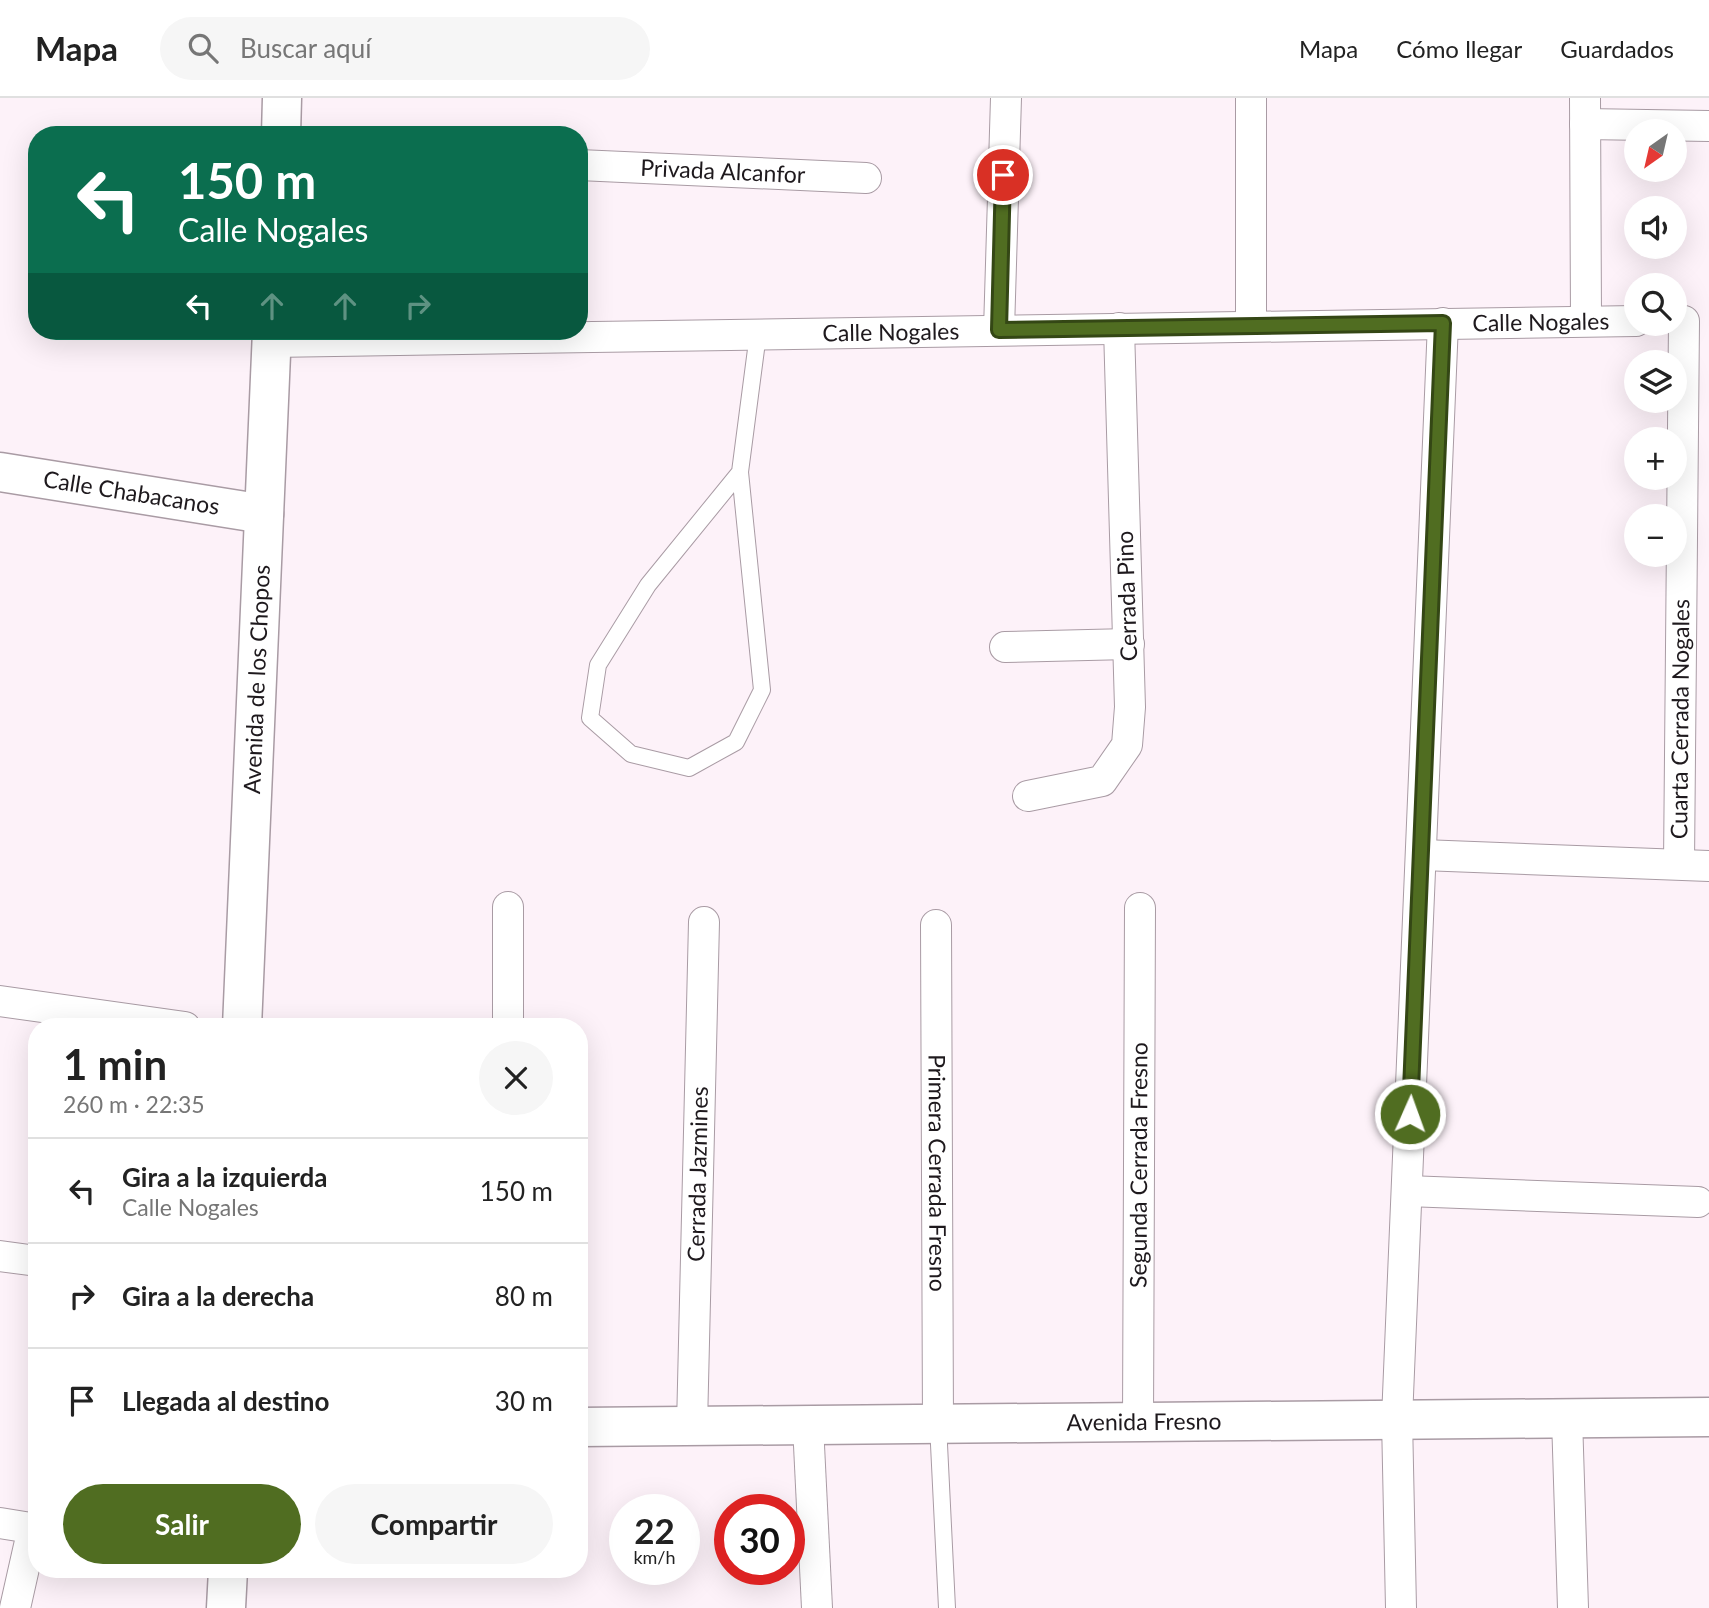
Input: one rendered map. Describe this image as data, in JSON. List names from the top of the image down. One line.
{"streets":{"street":["Privada Alcanfor","Calle Nogales","Calle Chabacanos","Cerrada Pino","Avenida de los Chopos","Cuarta Cerrada Nogales","Segunda Cerrada Fresno","Cerrada Jazmines","Primera Cerrada Fresno","Avenida Fresno"]},"crossings":[["Calle Nogales","Cerrada Pino"],["Calle Chabacanos","Avenida de los Chopos"],["Segunda Cerrada Fresno","Avenida Fresno"],["Cerrada Jazmines","Avenida Fresno"],["Primera Cerrada Fresno","Avenida Fresno"]],"north":"bottom left","page":{"header":"Mapa","search":"Buscar aquí","nav":["Mapa","Cómo llegar","Guardados"],"map_buttons":["+","−"],"turn":["150 m","Calle Nogales"],"heading":["1 min","260 m · 22:35"],"list":[{"name":"Gira a la izquierda","note":"Calle Nogales","value":"150 m"},{"name":"Gira a la derecha","value":"80 m"},{"name":"Llegada al destino","value":"30 m"}],"buttons":["Salir","Compartir"],"speed":"22 km/h","limit":"30"}}
